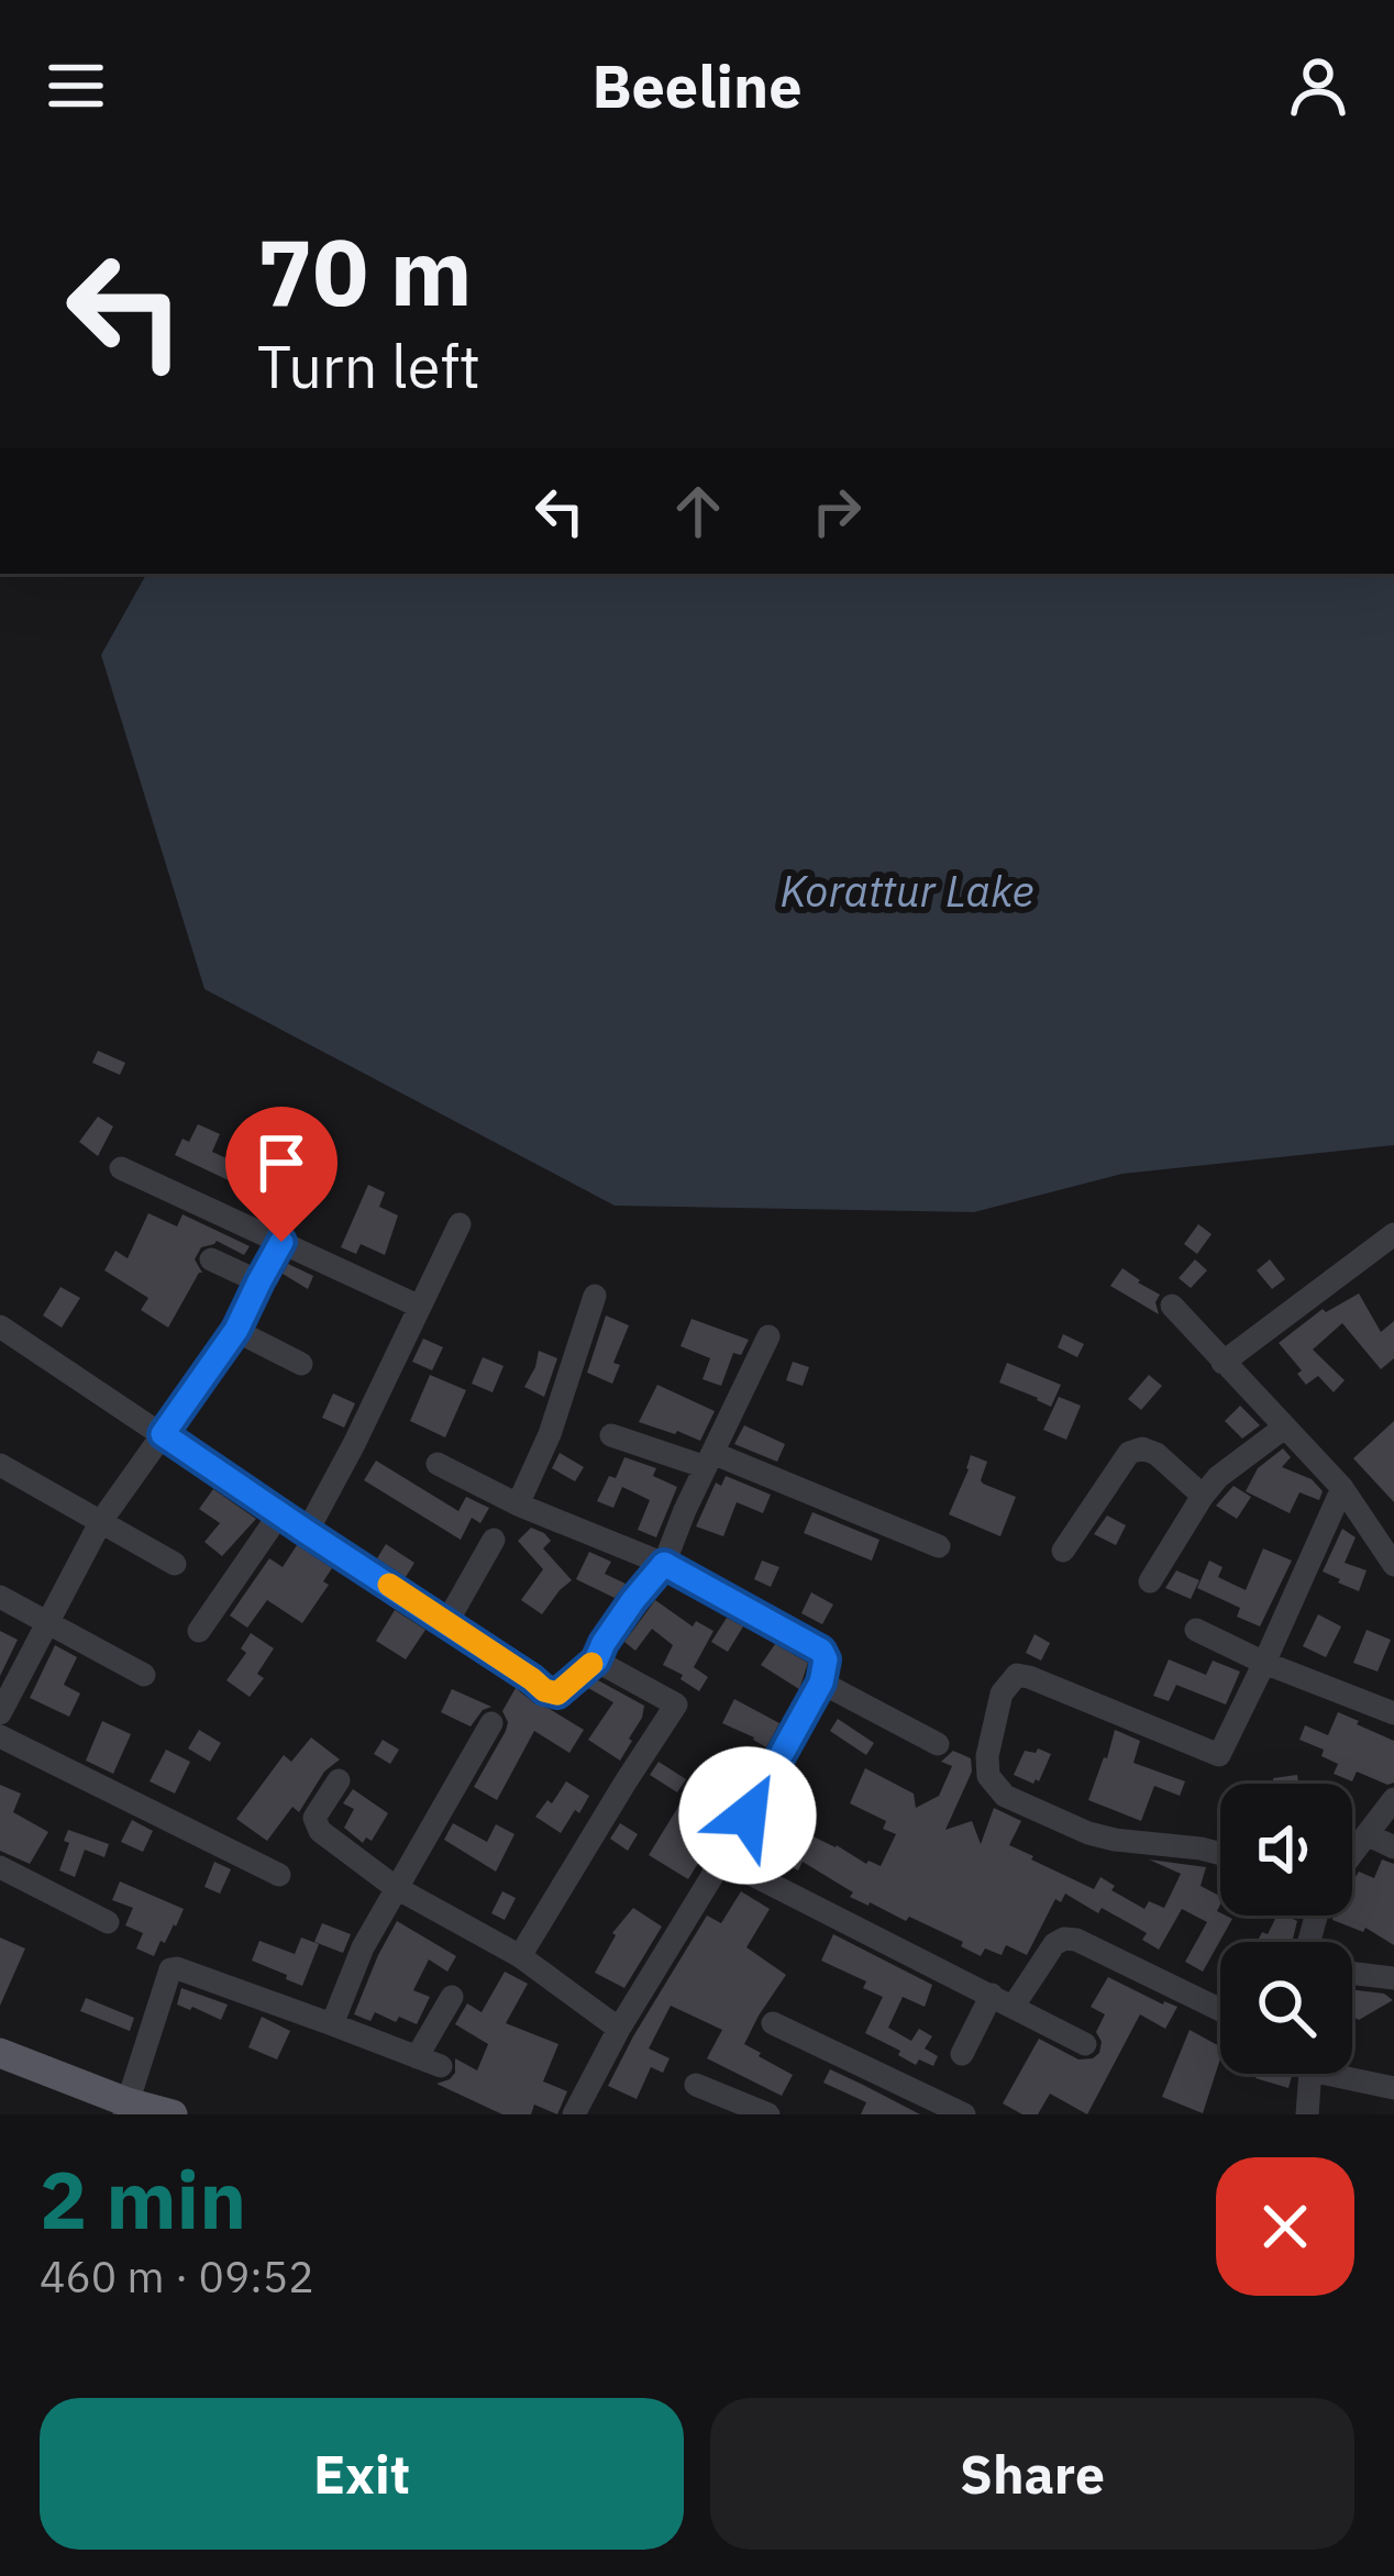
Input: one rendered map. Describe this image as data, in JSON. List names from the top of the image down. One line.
{"water":["Korattur Lake"],"page":{"header":"Beeline","turn":["70 m","Turn left"],"heading":["2 min","460 m · 09:52"],"buttons":["Exit","Share"]}}
